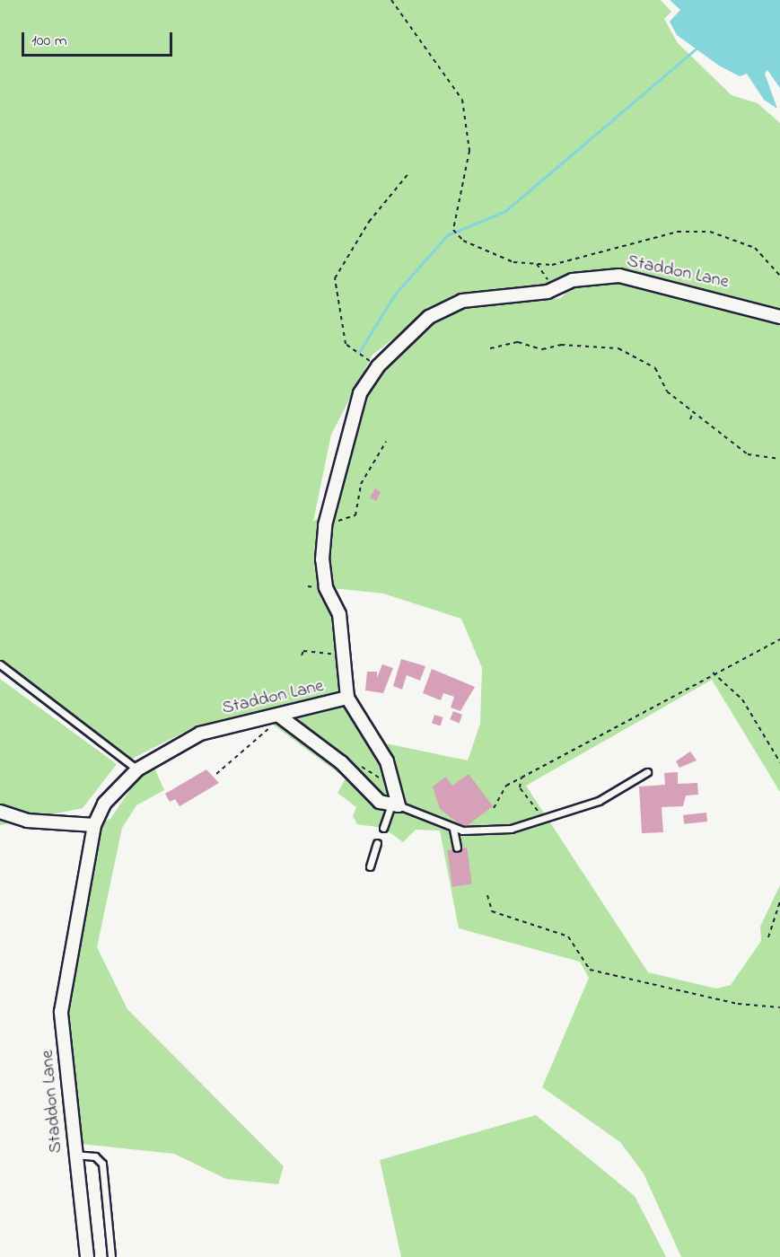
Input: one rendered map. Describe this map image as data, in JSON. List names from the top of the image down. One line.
{"streets":{"street":["Staddon Lane"]},"scale_bar":"100 m"}
